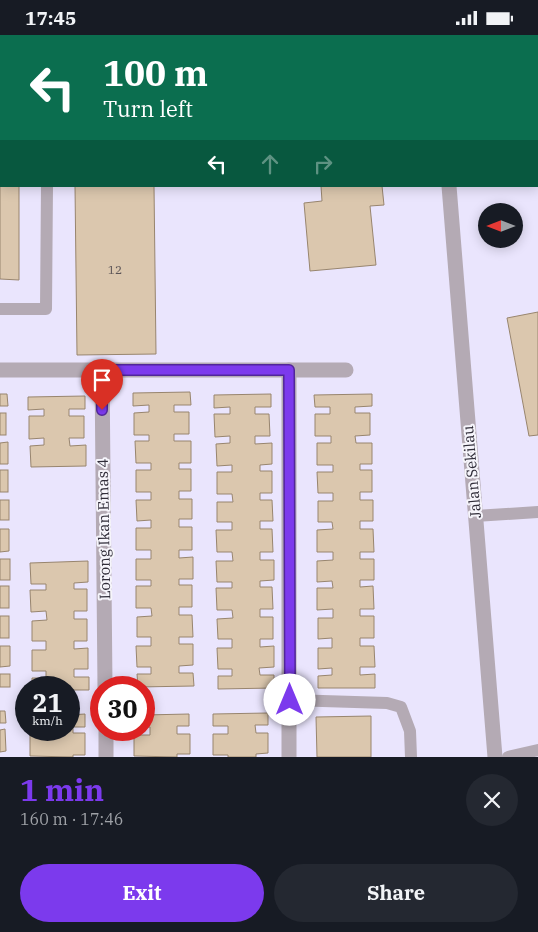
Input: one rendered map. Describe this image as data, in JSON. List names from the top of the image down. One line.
{"streets":{"street":["Jalan Sekilau","Lorong Ikan Emas 4"]},"house_numbers":["12"],"north":"left","page":{"status":"17:45","turn":["100 m","Turn left"],"speed":"21 km/h","limit":"30","heading":["1 min","160 m · 17:46"],"buttons":["Exit","Share"]}}
